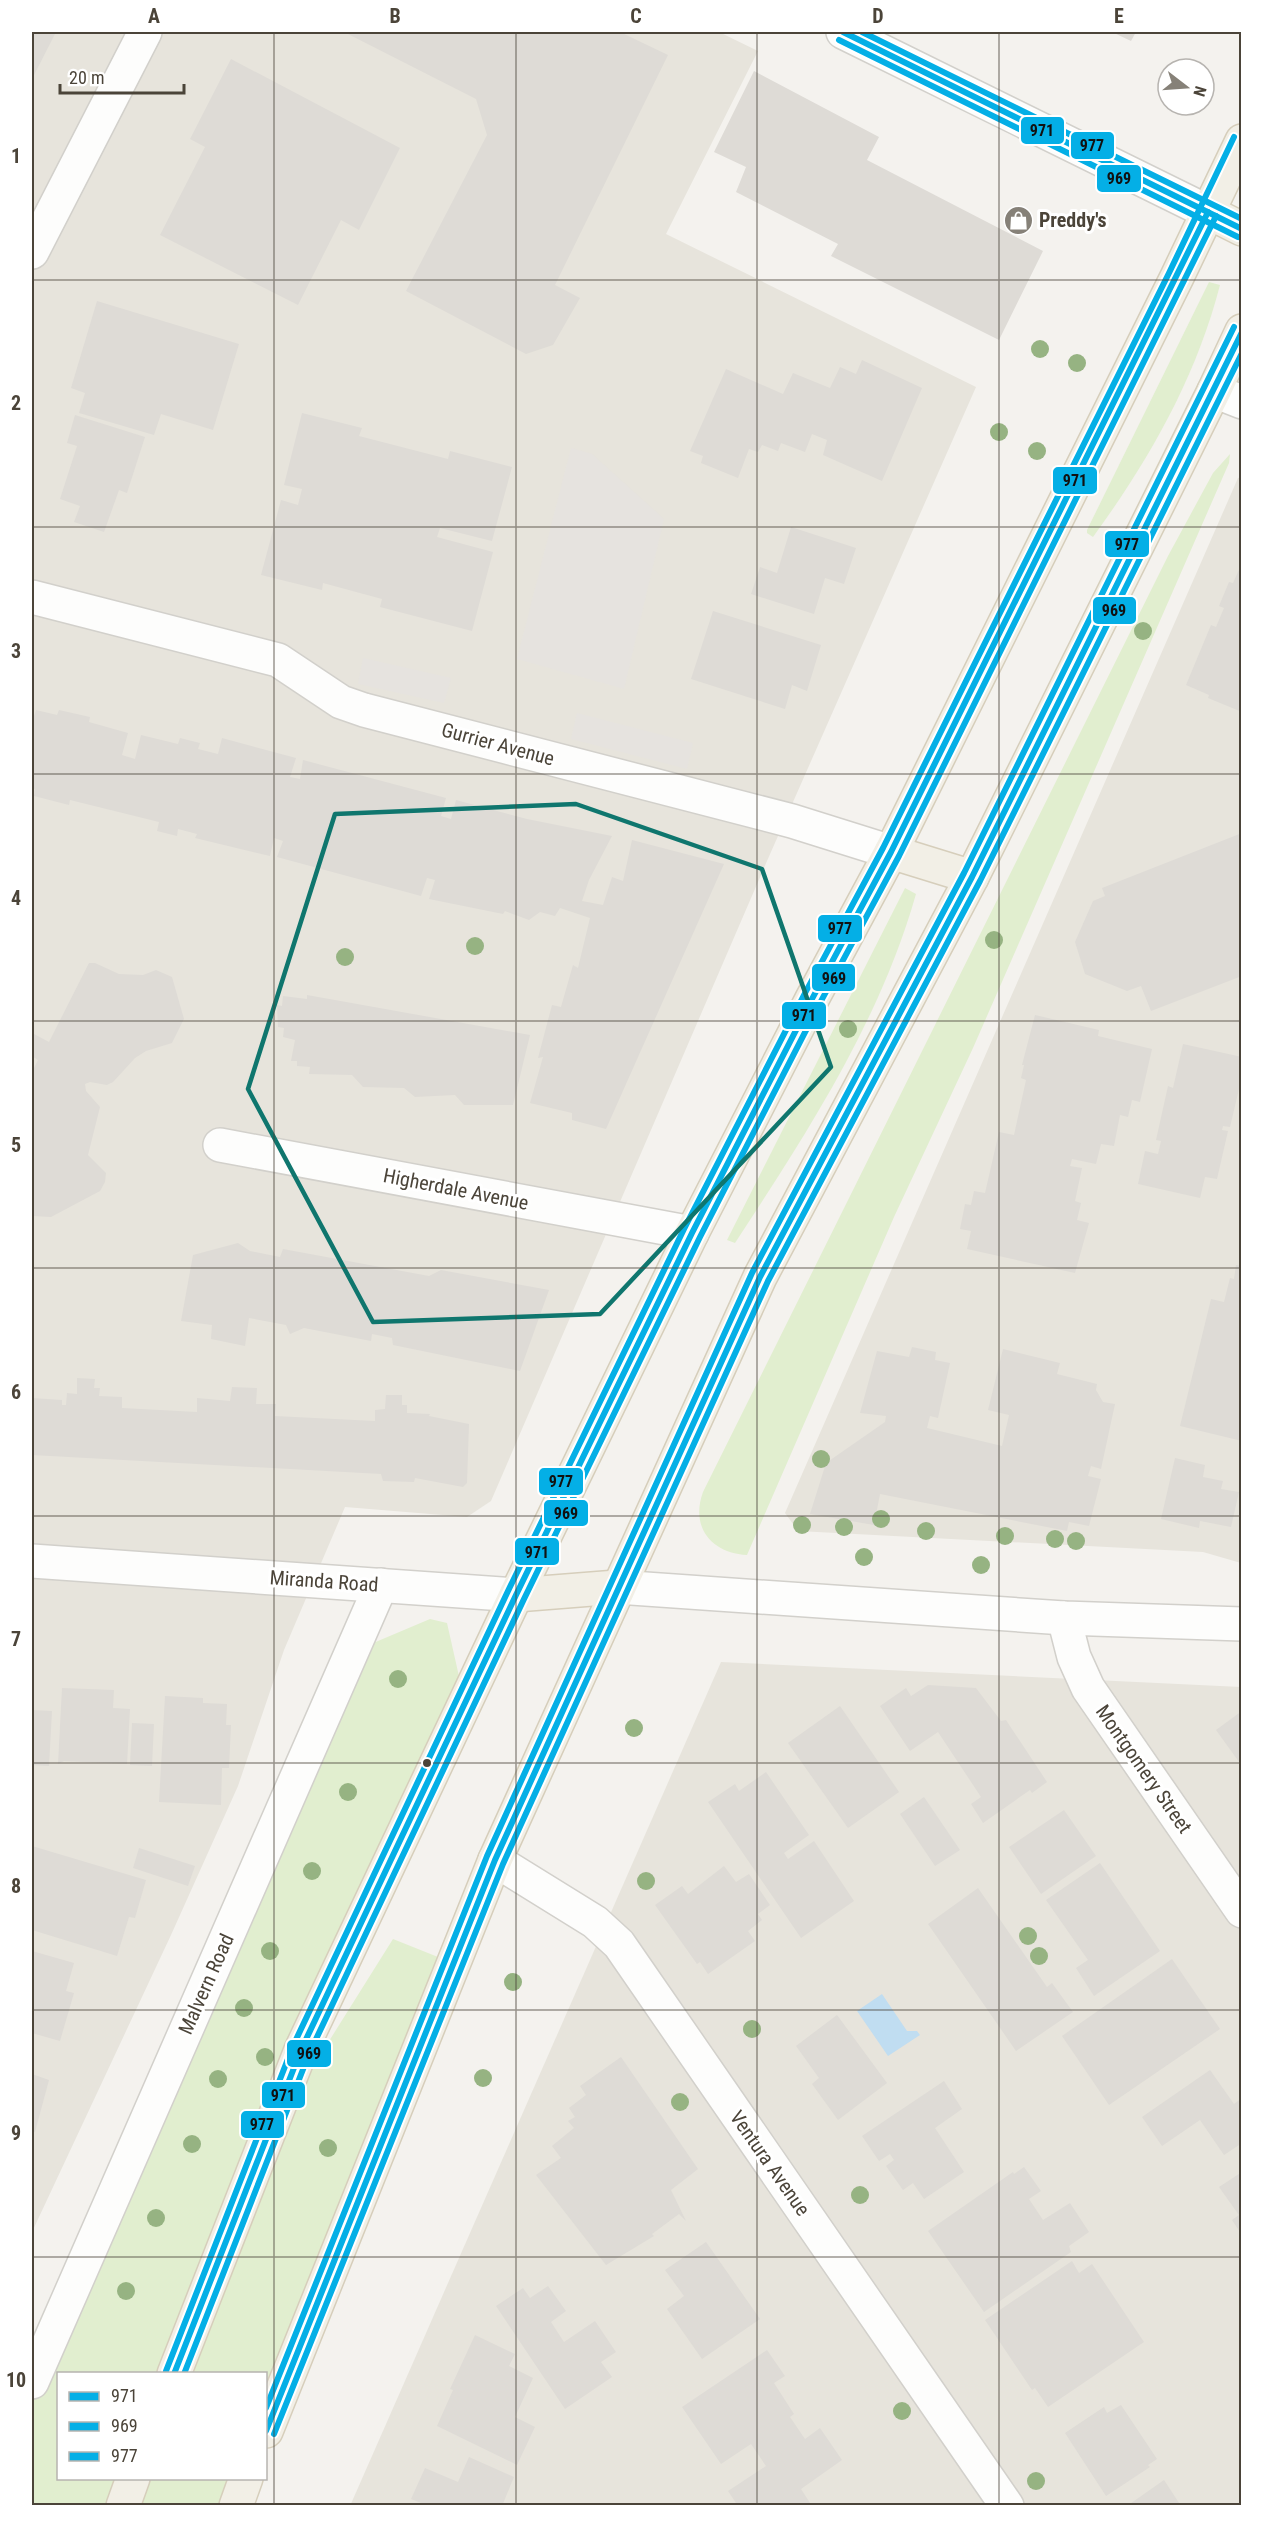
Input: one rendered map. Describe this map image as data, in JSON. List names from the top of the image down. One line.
{"streets":{"main road":["Gurrier Avenue","Miranda Road"],"street":["Higherdale Avenue","Montgomery Street","Malvern Road","Ventura Avenue"]},"crossings":[["Miranda Road","Malvern Road"]],"places":{"shop":["Preddy's"]},"lines":["transit line 971","transit line 977","transit line 969"],"legend":["971","969","977"],"scale_bar":"20 m","north":"right","grid":{"columns":["A","B","C","D","E"],"rows":["1","2","3","4","5","6","7","8","9","10"]}}
